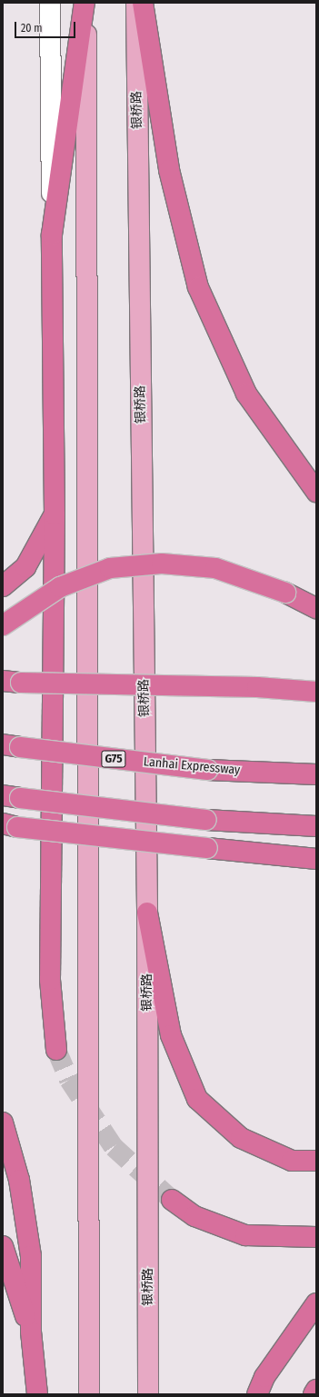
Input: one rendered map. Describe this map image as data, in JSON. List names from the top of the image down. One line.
{"streets":{"highway":["G75","Lanhai Expressway"],"main road":["银桥路"]},"scale_bar":"20 m"}
